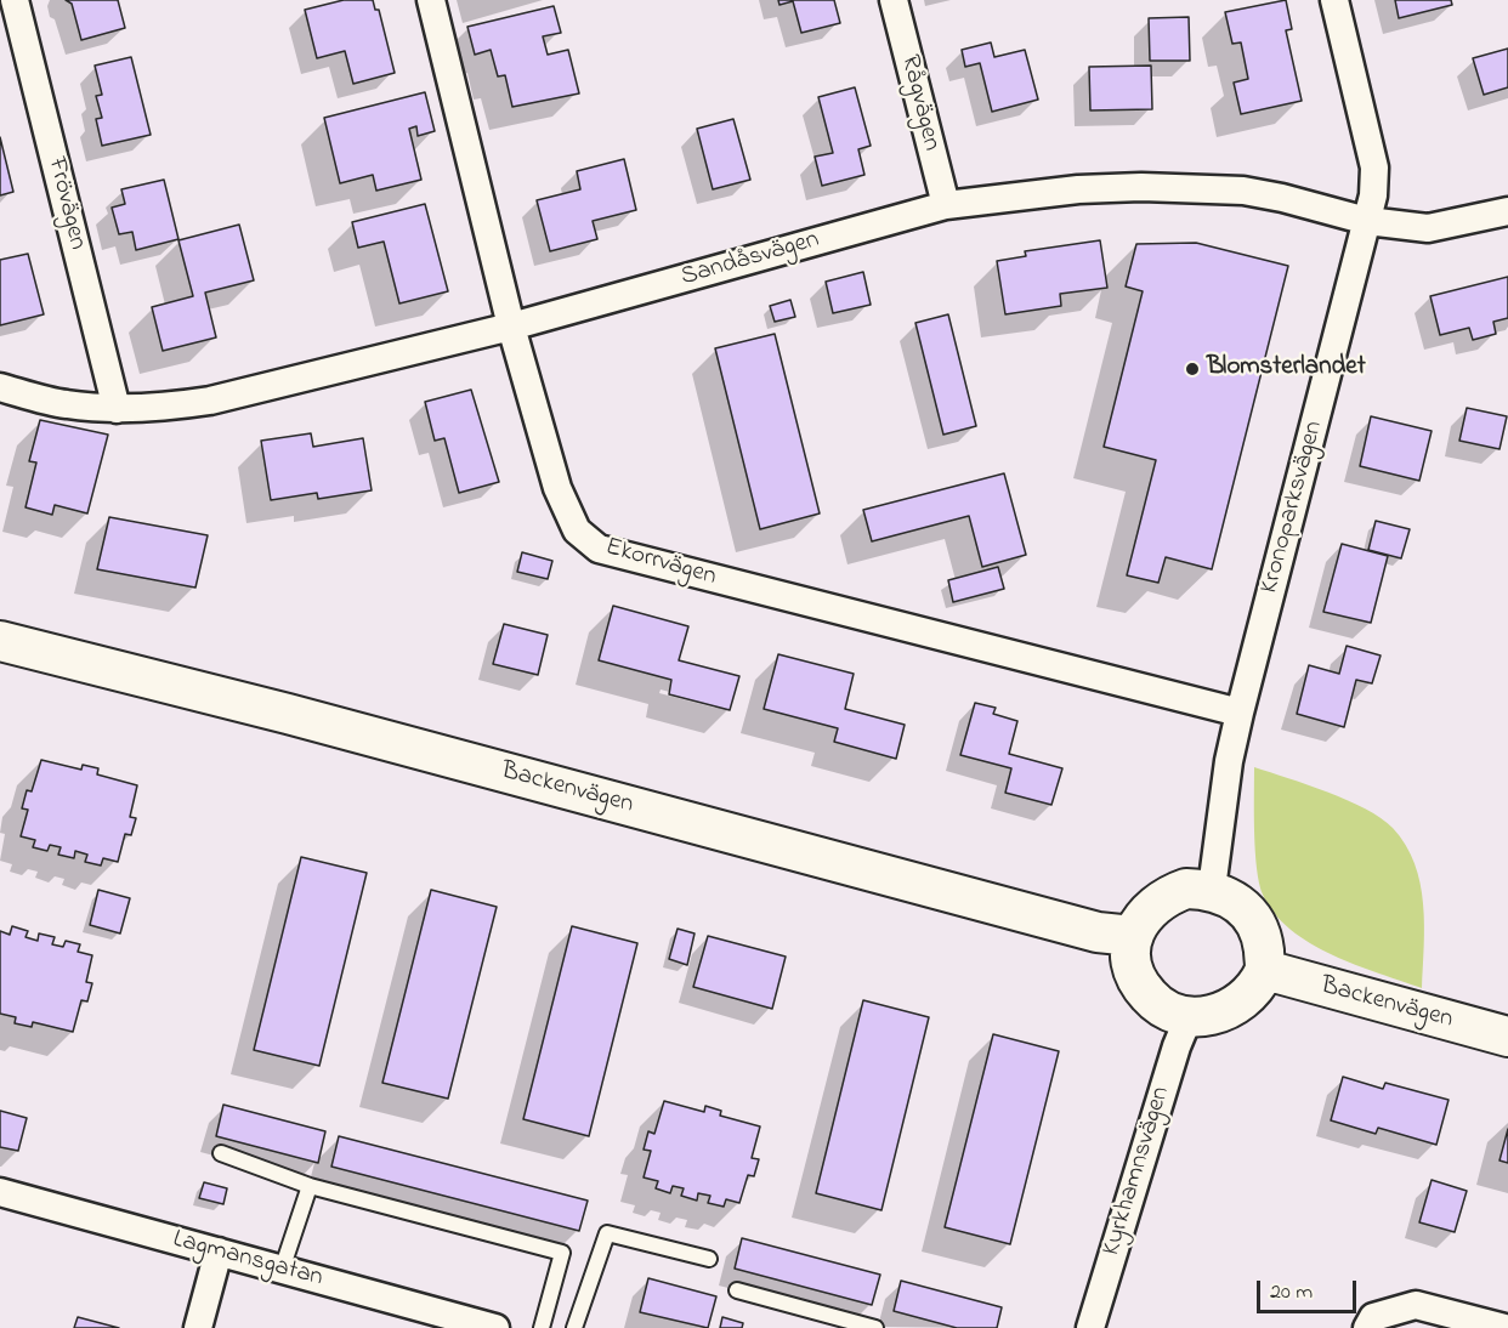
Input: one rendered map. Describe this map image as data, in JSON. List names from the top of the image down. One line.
{"streets":{"street":["Rågvägen","Frövägen","Sandåsvägen","Kronoparksvägen","Ekorrvägen","Backenvägen","Kyrkhamnsvägen","Lagmansgatan"]},"crossings":[["Rågvägen","Sandåsvägen"],["Frövägen","Sandåsvägen"],["Sandåsvägen","Kronoparksvägen"],["Sandåsvägen","Ekorrvägen"],["Kronoparksvägen","Ekorrvägen"],["Kronoparksvägen","Backenvägen"],["Kronoparksvägen","Kyrkhamnsvägen"],["Backenvägen","Kyrkhamnsvägen"]],"places":["Blomsterlandet"],"scale_bar":"20 m"}
